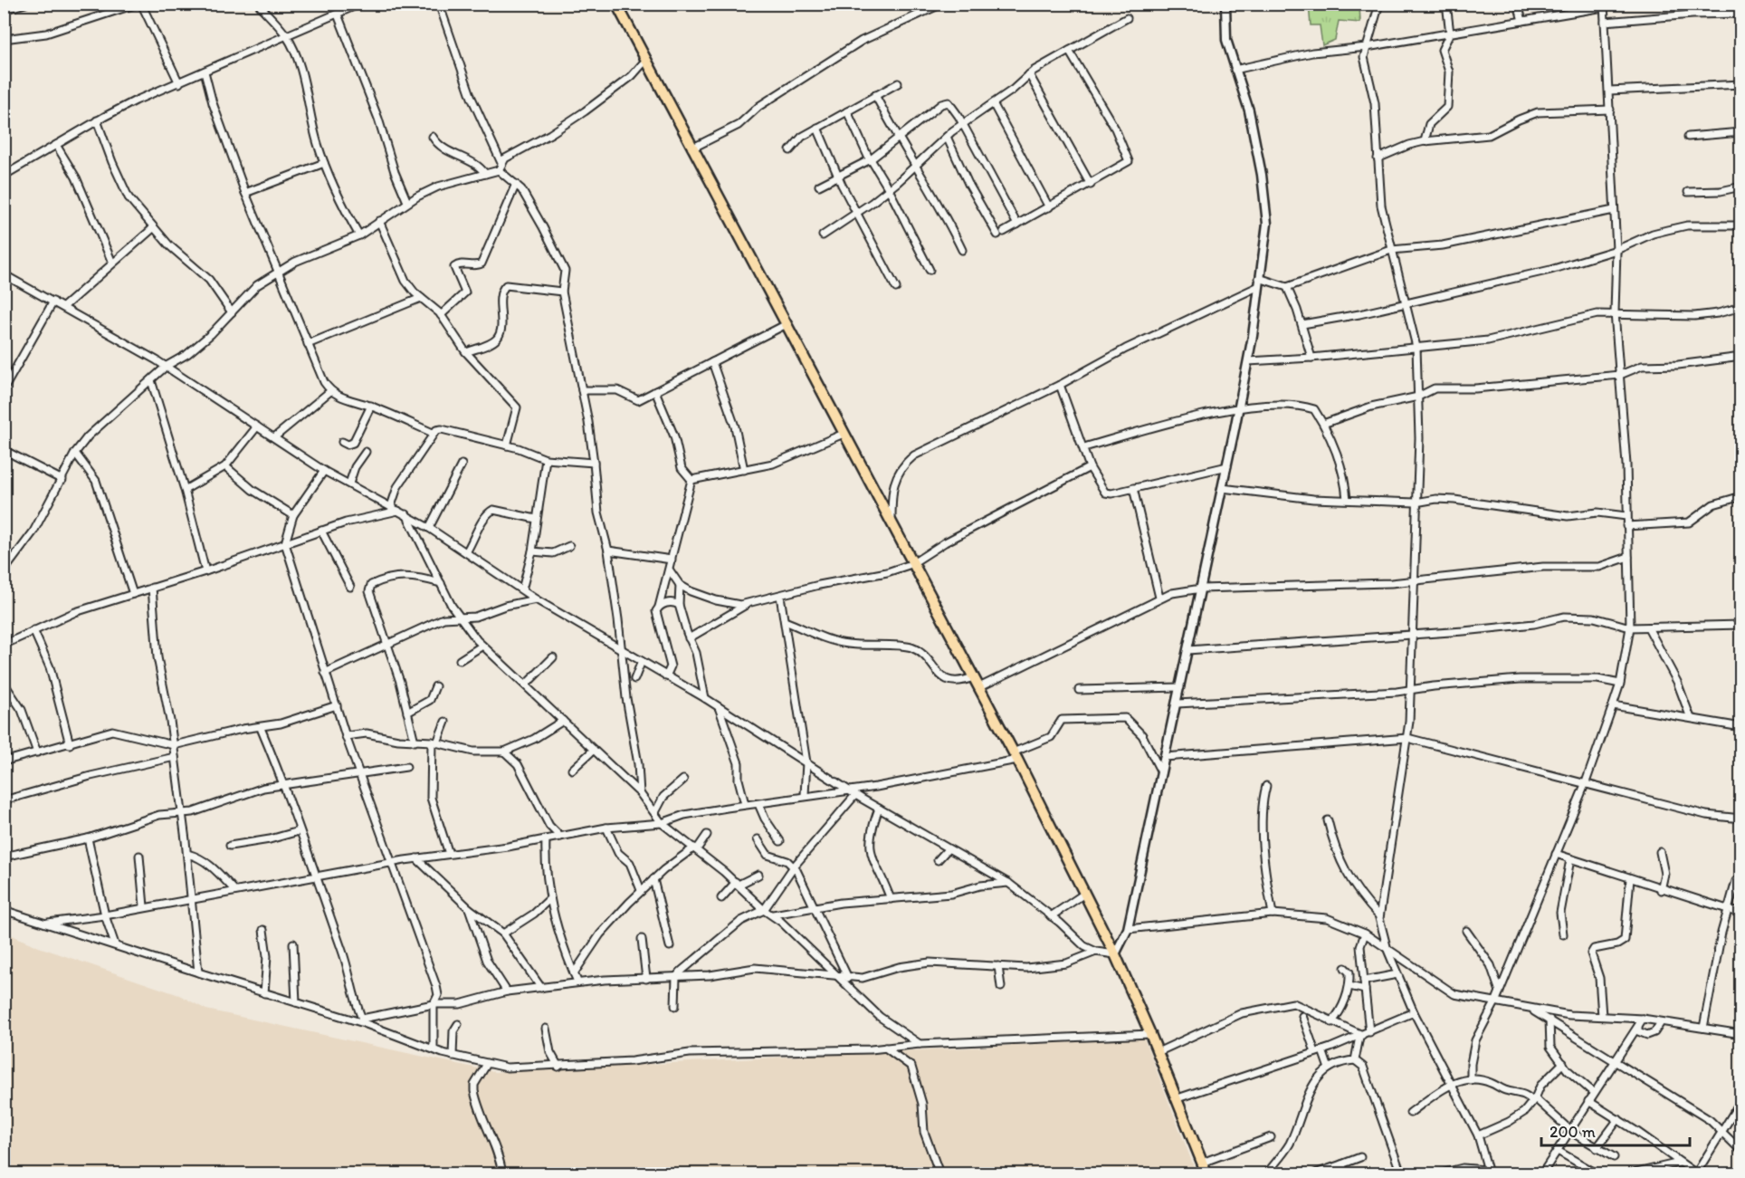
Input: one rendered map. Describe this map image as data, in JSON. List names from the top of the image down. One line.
{"scale_bar":"200 m"}
